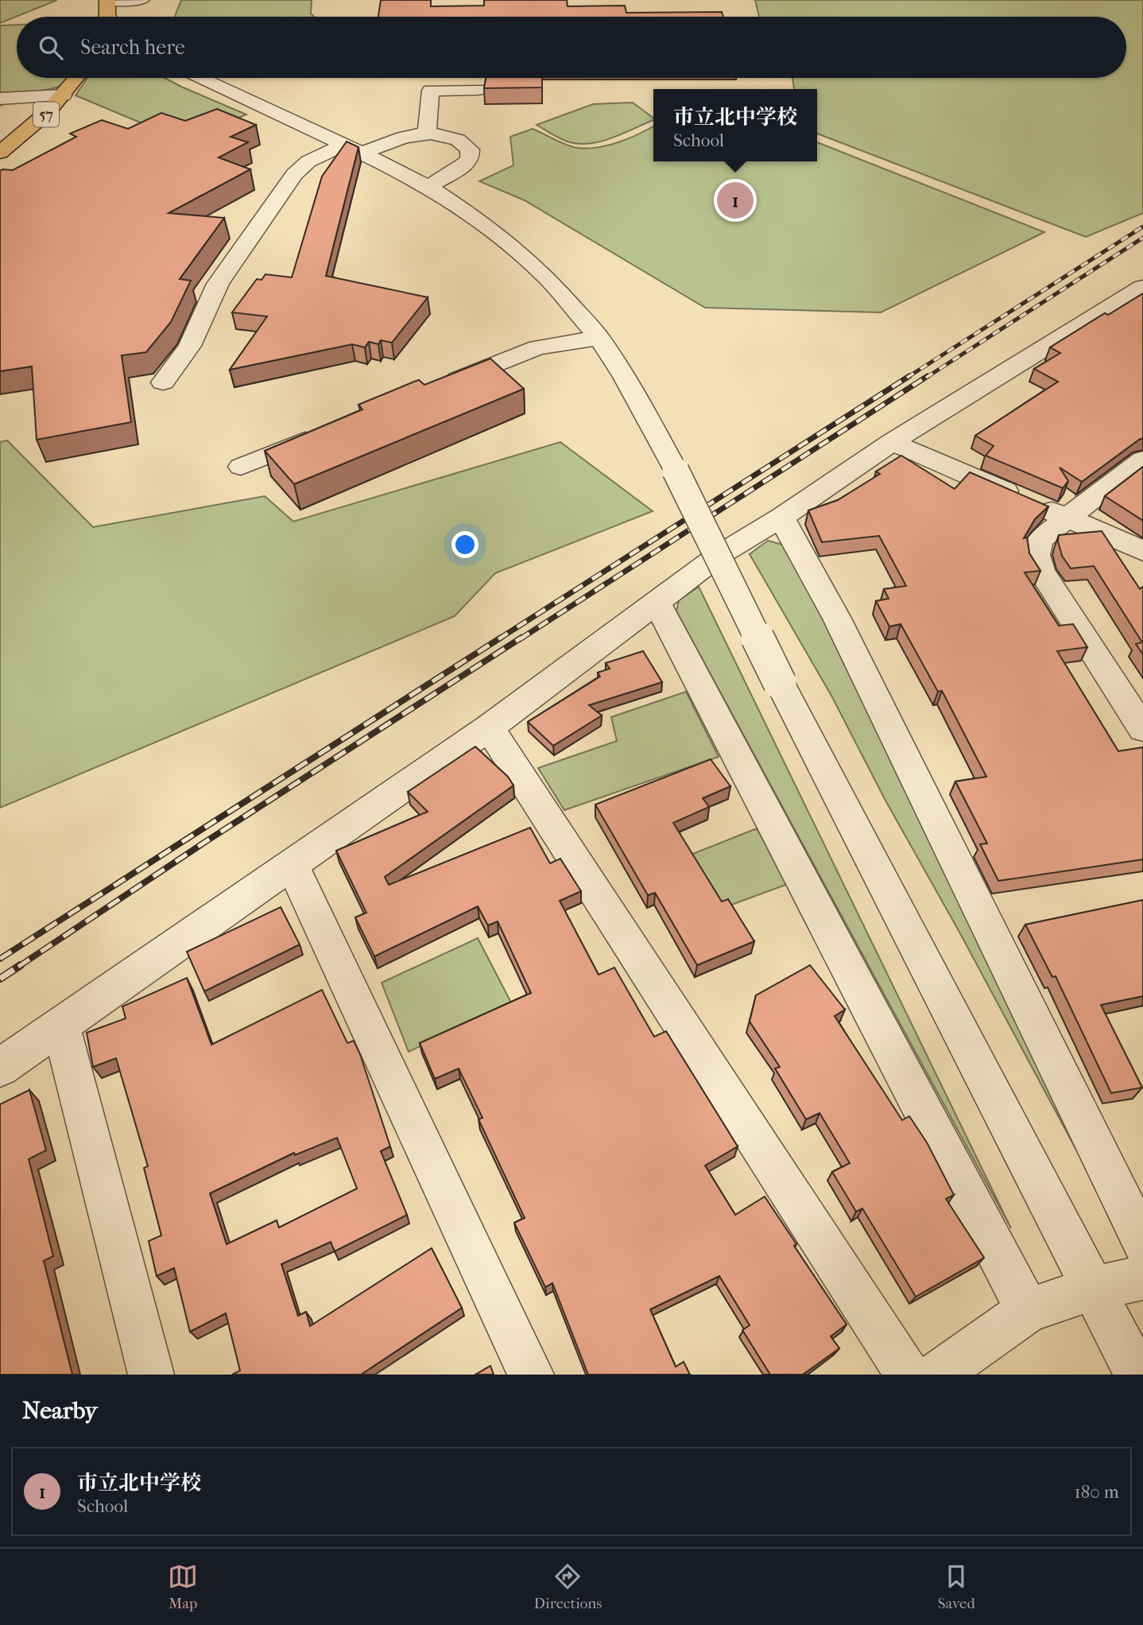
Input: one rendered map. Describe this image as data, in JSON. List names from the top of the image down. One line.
{"streets":{"main road":["57"]},"page":{"search":"Search here","popup":["市立北中学校","School"],"pins":"1","heading":"Nearby","list":[{"mark":"1","name":"市立北中学校","note":"School","value":"180 m"}],"nav":["Map","Directions","Saved"]}}
